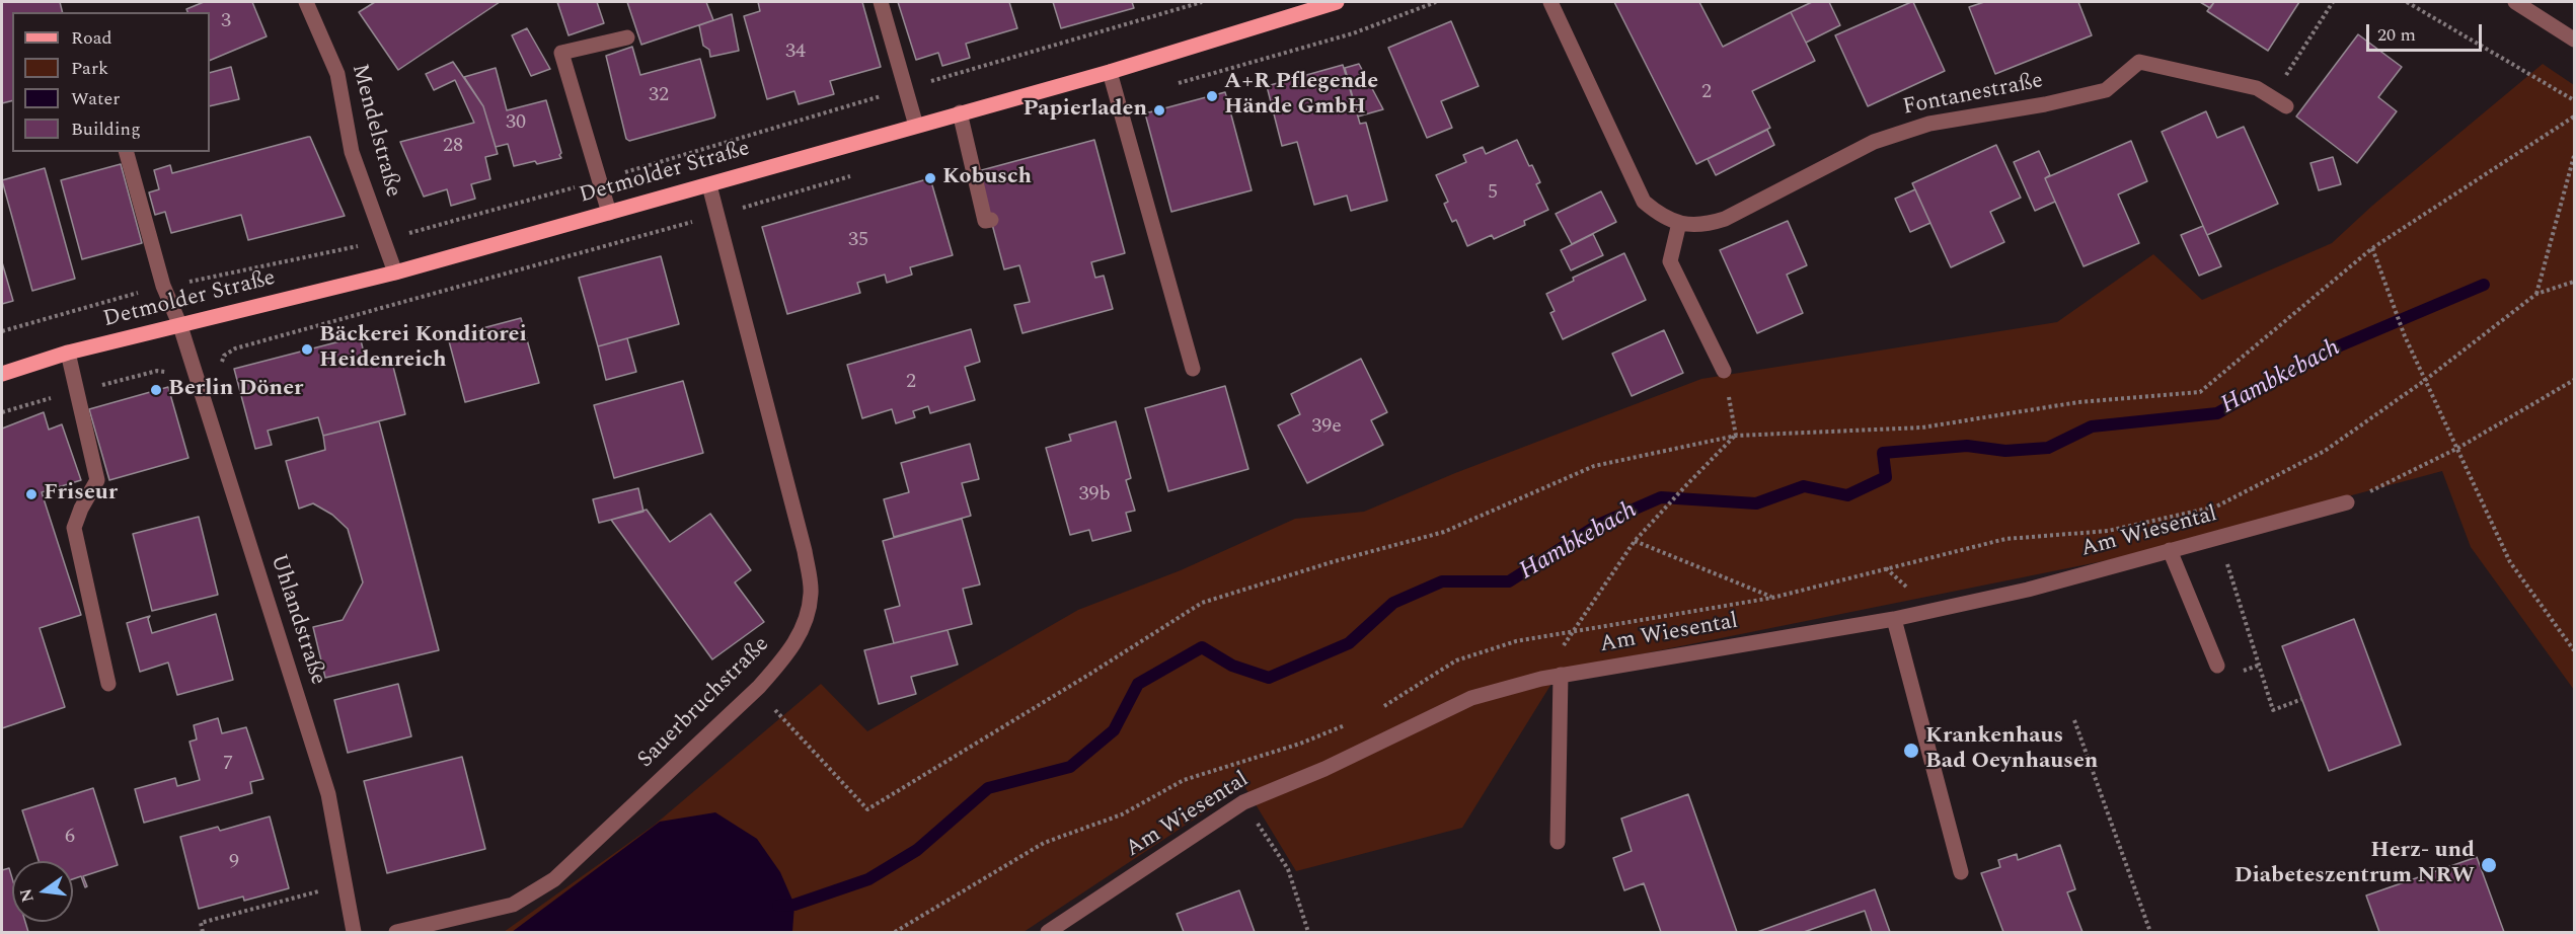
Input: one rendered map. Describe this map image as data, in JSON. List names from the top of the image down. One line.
{"streets":{"main road":["Detmolder Straße"],"street":["Fontanestraße","Mendelstraße","Am Wiesental","Uhlandstraße","Sauerbruchstraße"]},"crossings":[["Mendelstraße","Detmolder Straße"],["Detmolder Straße","Uhlandstraße"],["Detmolder Straße","Sauerbruchstraße"]],"water":["Hambkebach"],"places":["A+R Pflegende Hände GmbH","Papierladen","Kobusch","Bäckerei Konditorei Heidenreich","Berlin Döner","Friseur","Krankenhaus Bad Oeynhausen","Herz- und Diabeteszentrum NRW"],"house_numbers":["3","34","2","32","30","28","5","35","2","39e","39b","7","6","9"],"legend":["Road","Park","Water","Building"],"scale_bar":"20 m","north":"left"}
